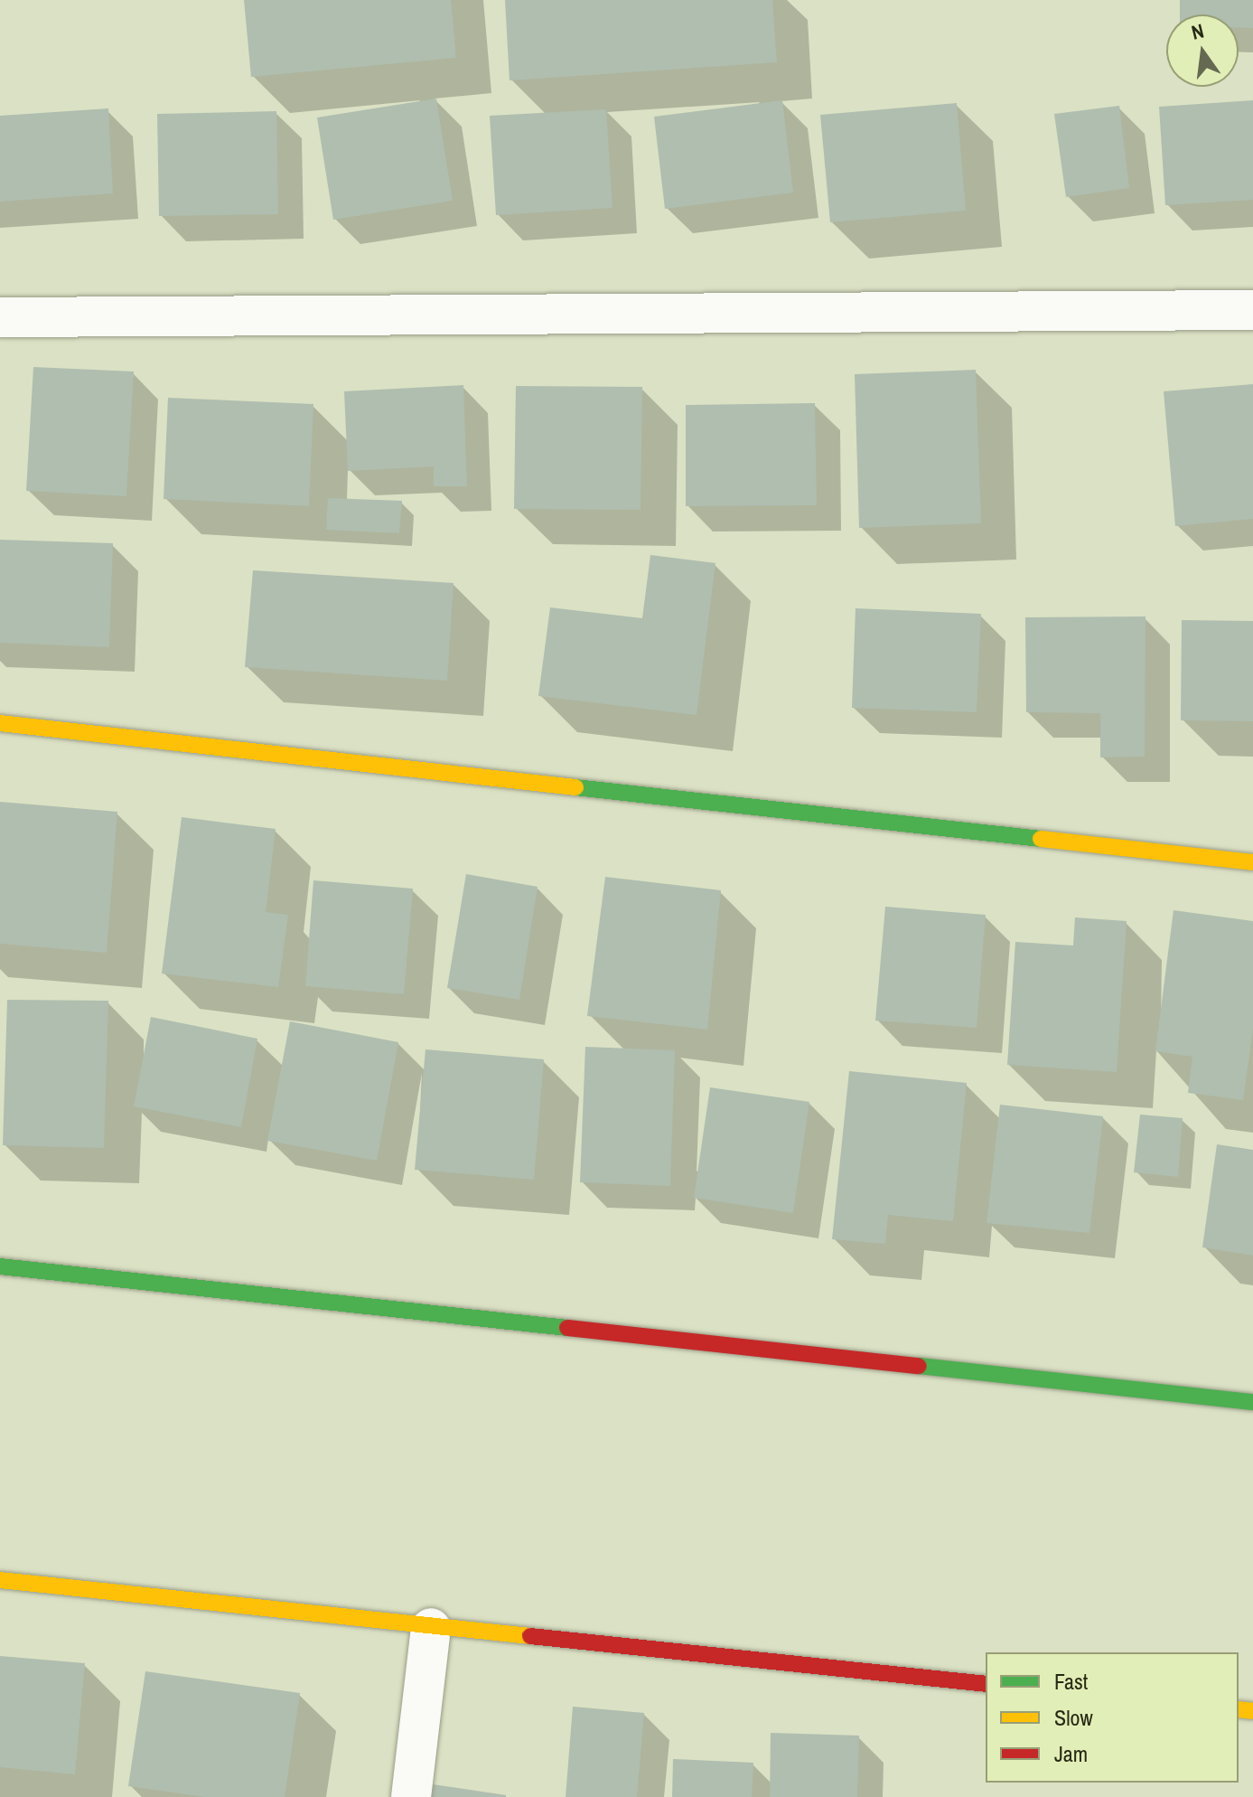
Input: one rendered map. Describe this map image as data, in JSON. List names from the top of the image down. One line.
{"legend":["Fast","Slow","Jam"],"north":"top"}
